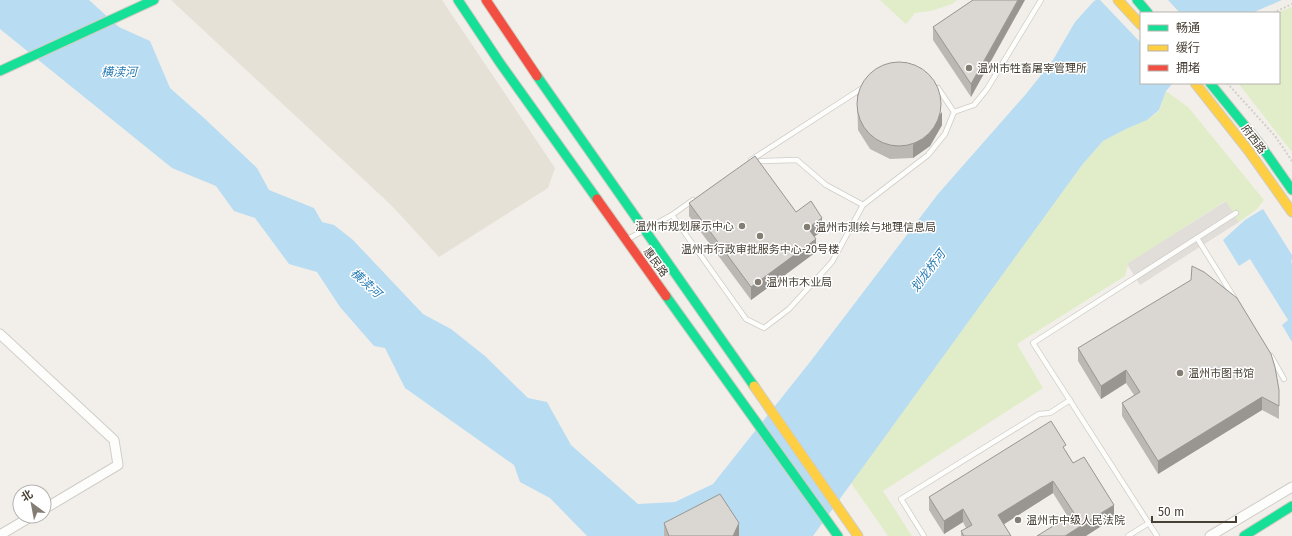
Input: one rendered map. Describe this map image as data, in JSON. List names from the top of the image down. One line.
{"streets":{"main road":["府西路","惠民路"]},"water":["横渎河","划龙桥河"],"places":["温州市牲畜屠宰管理所","温州市规划展示中心","温州市测绘与地理信息局","温州市行政审批服务中心-20号楼","温州市木业局","温州市图书馆","温州市中级人民法院"],"legend":["畅通","缓行","拥堵"],"scale_bar":"50 m","north":"top left"}
